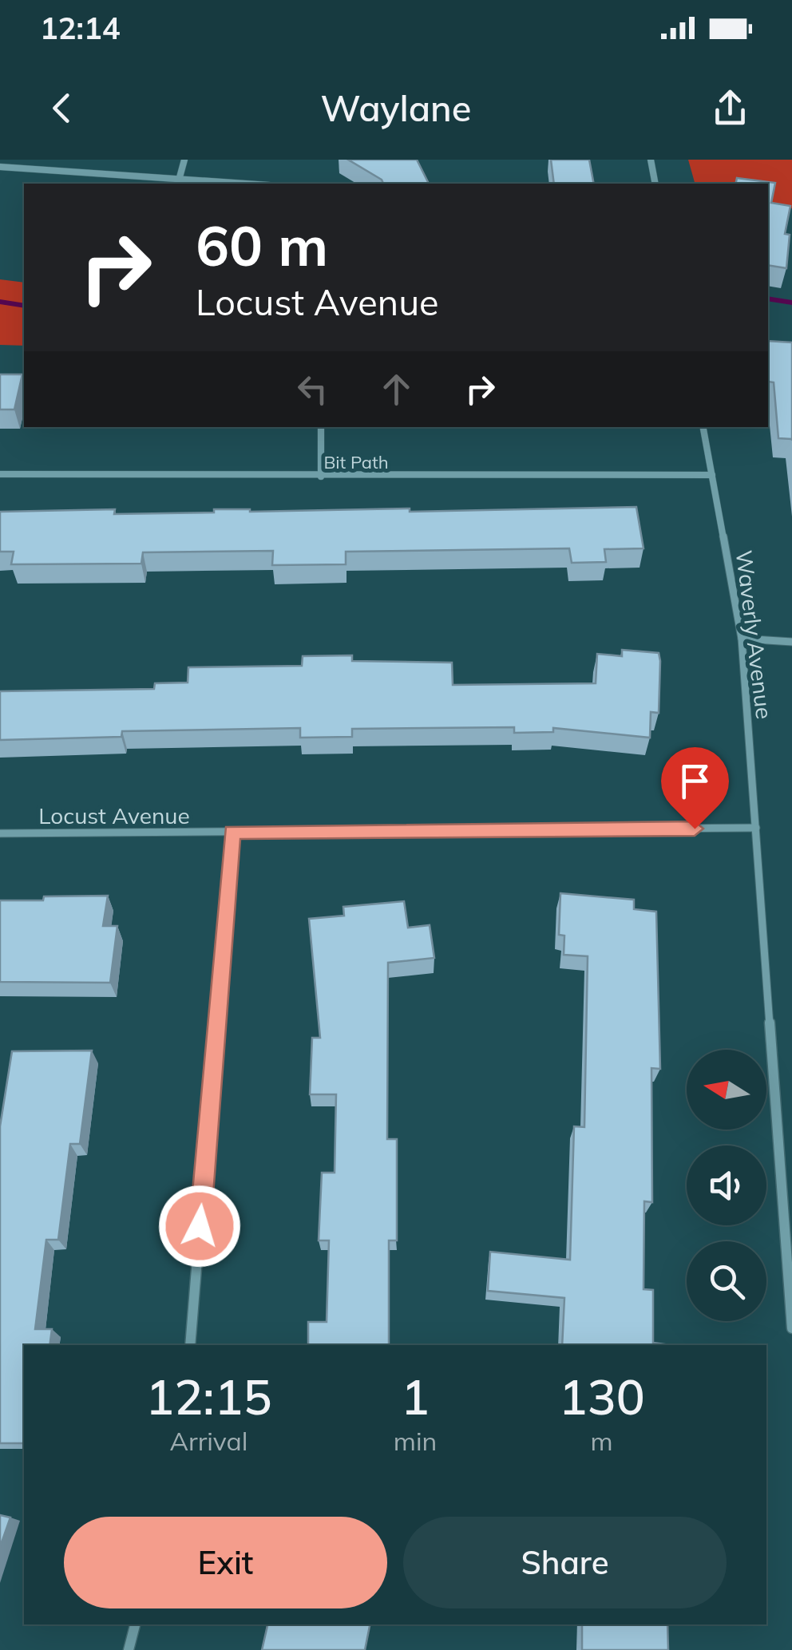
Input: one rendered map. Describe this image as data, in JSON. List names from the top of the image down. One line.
{"streets":{"street":["Bit Path","Waverly Avenue","Locust Avenue"]},"crossings":[["Bit Path","Waverly Avenue"],["Waverly Avenue","Locust Avenue"]],"north":"left","page":{"status":"12:14","header":"Waylane","turn":["60 m","Locust Avenue"],"eta":["12:15","Arrival","1","min","130","m"],"buttons":["Exit","Share"]}}
